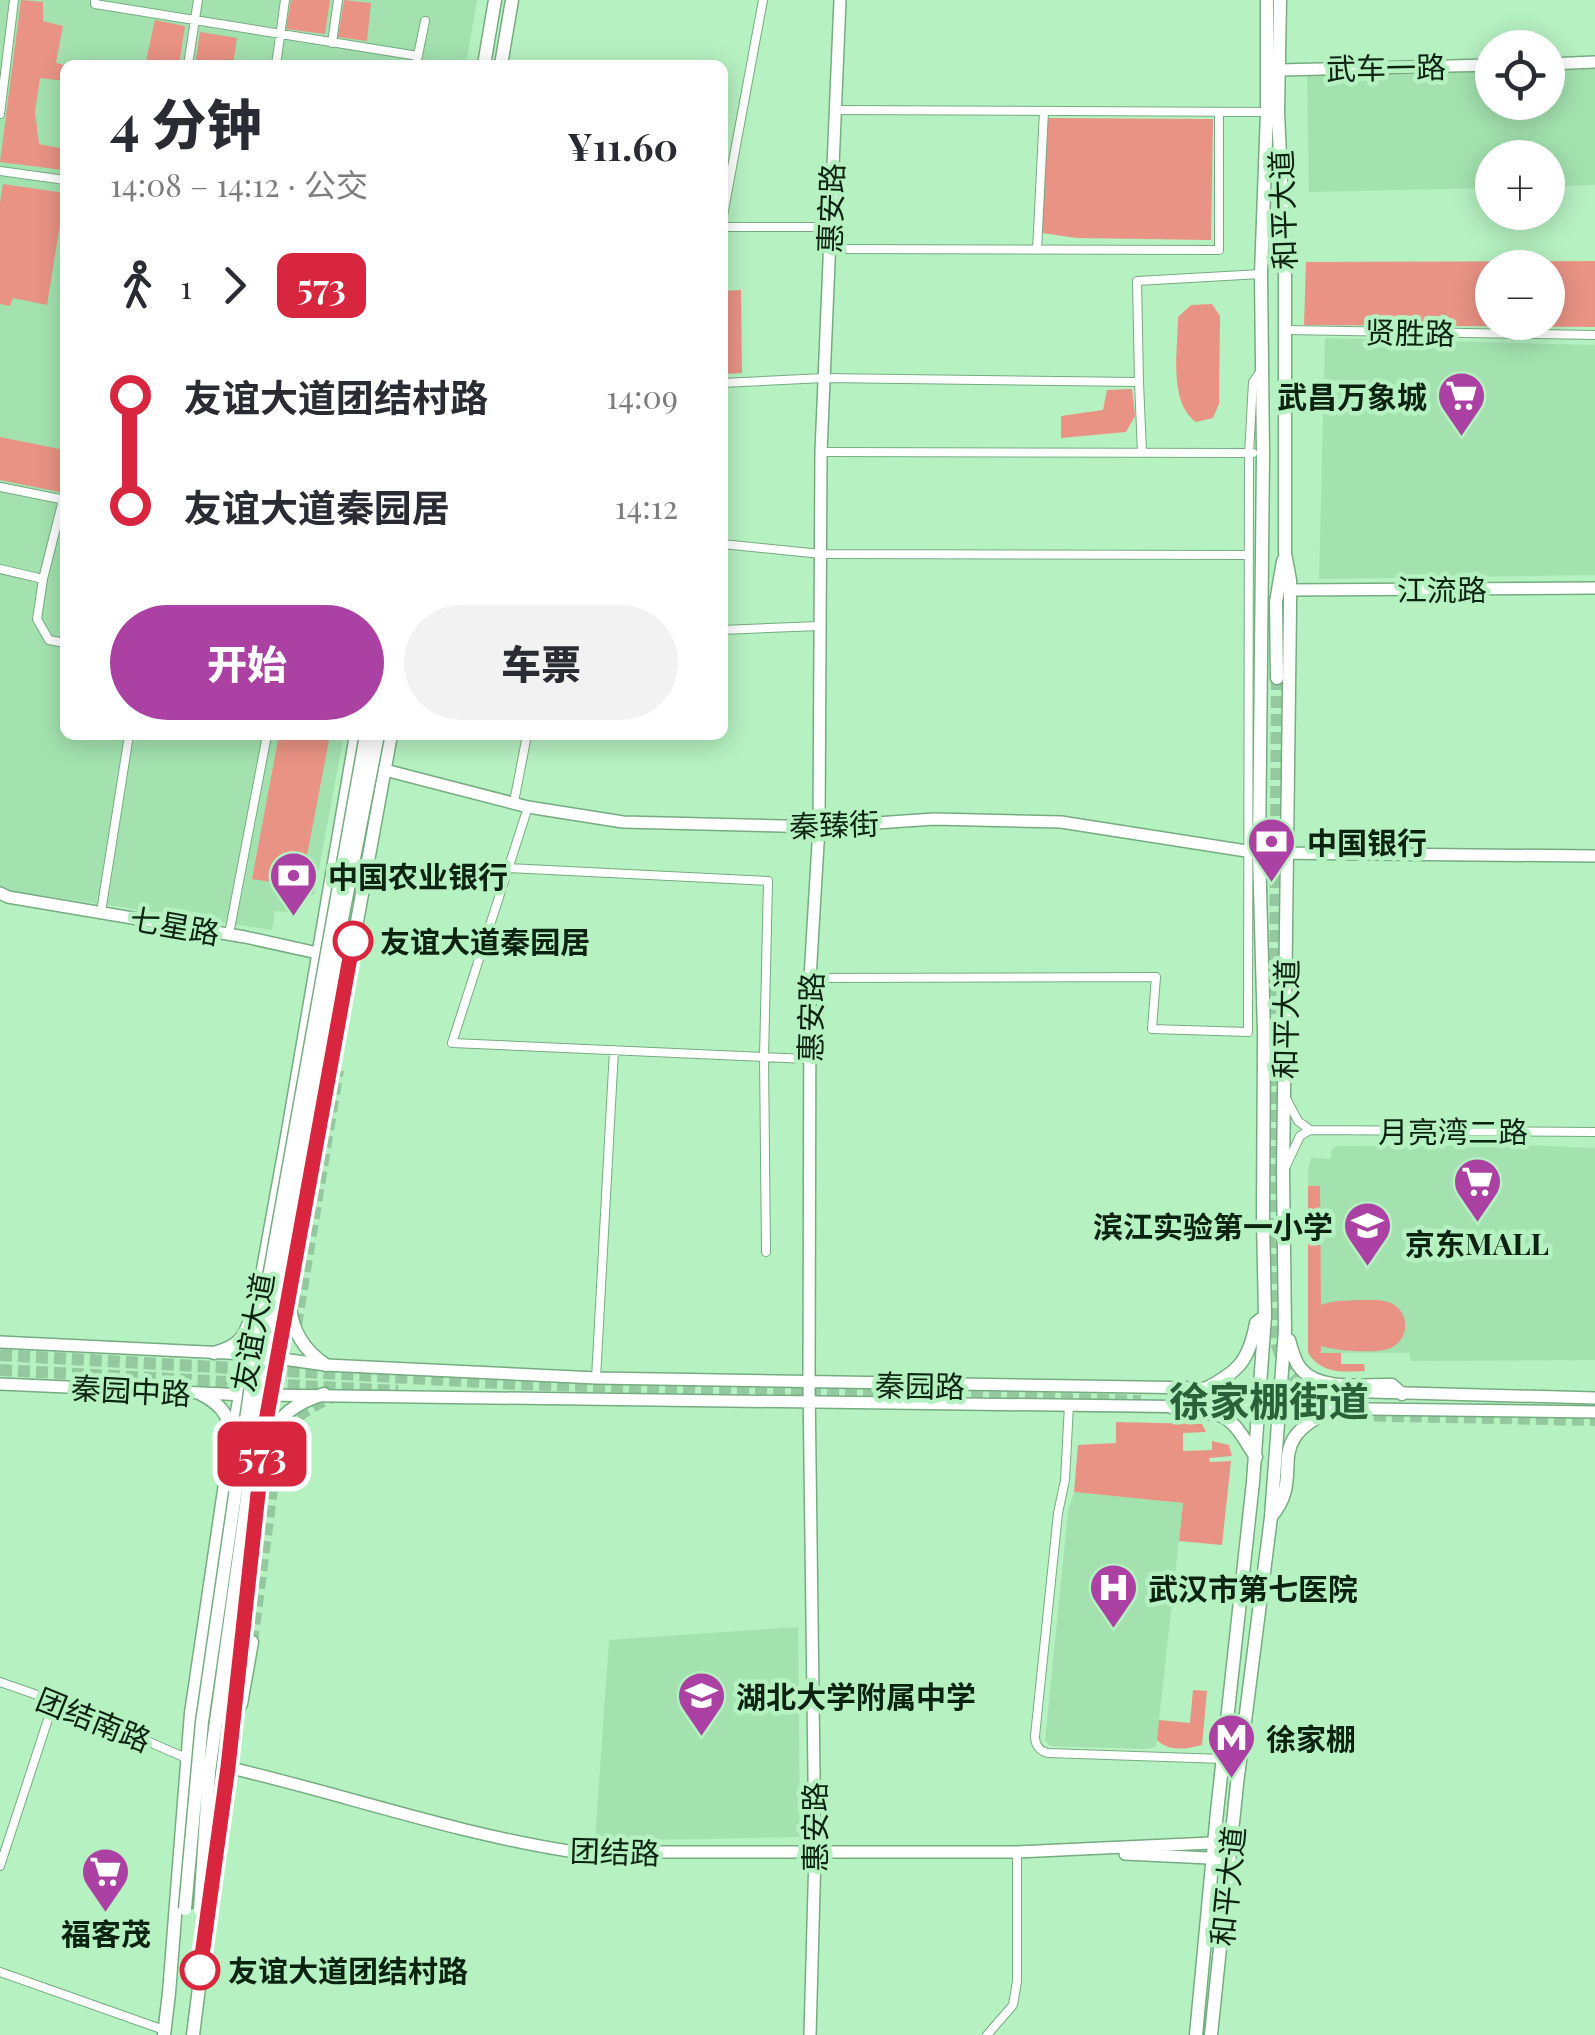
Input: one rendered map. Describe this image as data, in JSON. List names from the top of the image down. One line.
{"streets":{"main road":["和平大道","友谊大道"],"street":["武车一路","惠安路","贤胜路","江流路","秦臻街","七星路","月亮湾二路","秦园路","秦园中路","团结南路","团结路"]},"crossings":[["武车一路","和平大道"],["惠安路","秦臻街"],["惠安路","秦园路"],["惠安路","团结路"],["和平大道","贤胜路"],["和平大道","江流路"],["和平大道","秦臻街"],["和平大道","秦园路"],["和平大道","团结路"],["秦臻街","友谊大道"],["七星路","友谊大道"],["友谊大道","秦园路"],["友谊大道","秦园中路"],["友谊大道","团结南路"],["友谊大道","团结路"],["秦园路","秦园中路"],["团结南路","团结路"]],"districts":["徐家棚街道"],"places":{"supermarket":["武昌万象城","京东MALL","福客茂"],"bank":["中国银行","中国农业银行"],"other":["友谊大道秦园居","友谊大道团结村路"],"school or university":["滨江实验第一小学","湖北大学附属中学"],"hospital":["武汉市第七医院"],"metro station":["徐家棚"]},"lines":["bus line 573"],"page":{"on_map":"573","map_buttons":["+","−"],"heading":["4 分钟","14:08 – 14:12 · 公交","¥11.60"],"legs":["1","573"],"list":[{"name":"友谊大道团结村路","value":"14:09"},{"name":"友谊大道秦园居","value":"14:12"}],"buttons":["开始","车票"]}}
